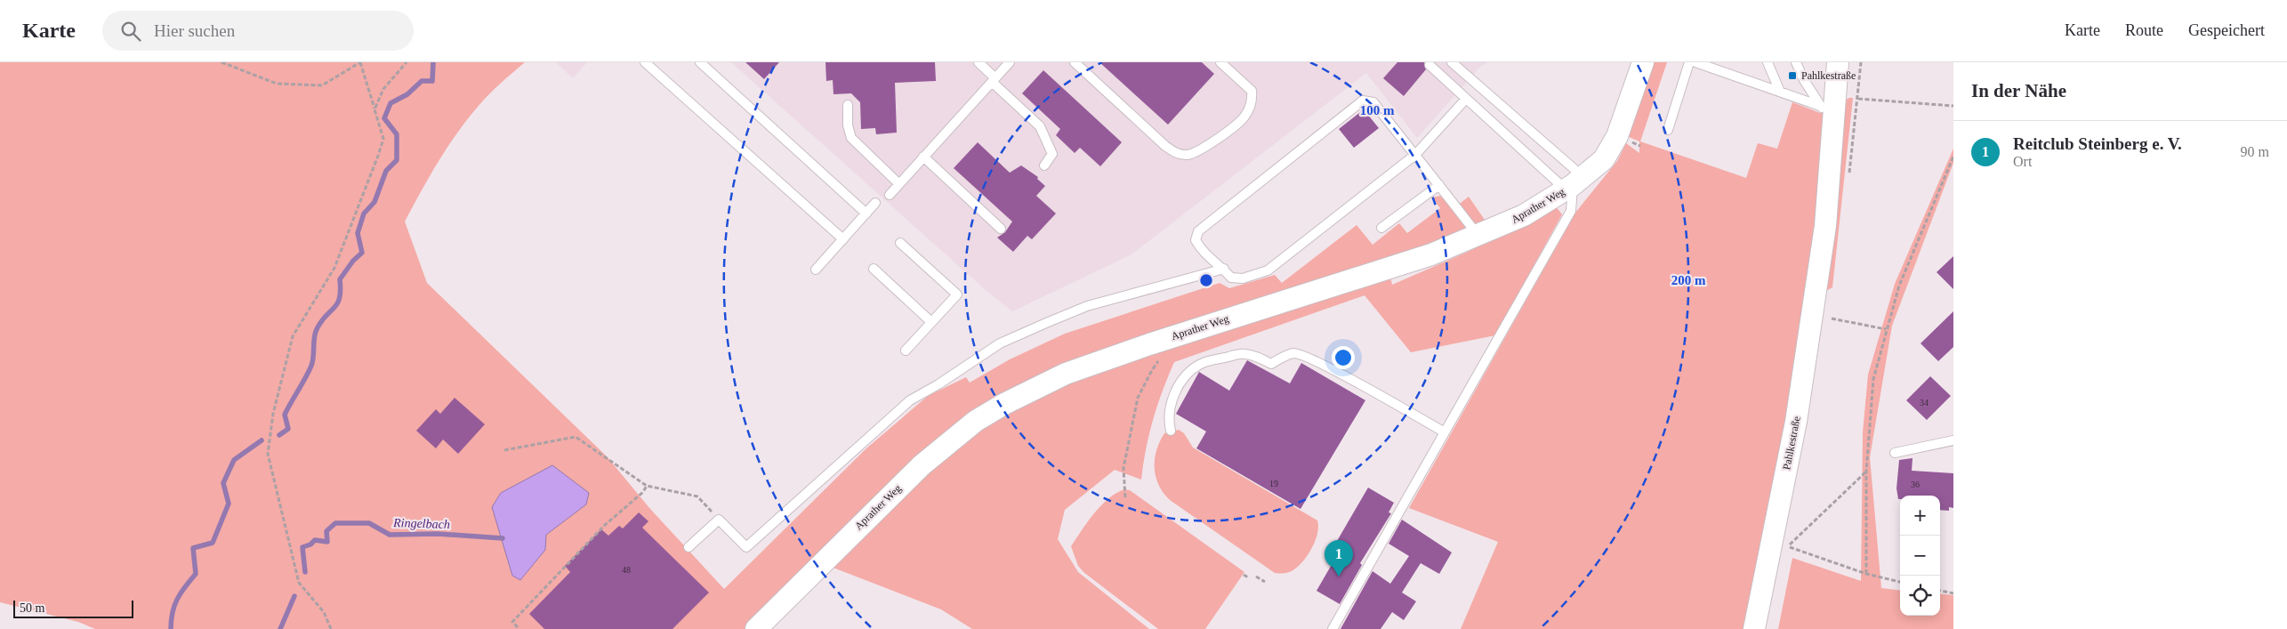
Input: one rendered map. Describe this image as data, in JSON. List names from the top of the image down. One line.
{"streets":{"street":["Aprather Weg","Pahlkestraße"]},"water":["Ringelbach"],"places":{"transit":["Pahlkestraße"]},"house_numbers":["34","19","36","48"],"scale_bar":"50 m","page":{"header":"Karte","search":"Hier suchen","nav":["Karte","Route","Gespeichert"],"heading":"In der Nähe","list":[{"mark":"1","name":"Reitclub Steinberg e. V.","note":"Ort","value":"90 m"}],"map_buttons":["+","−"],"pins":"1","scale":"50 m"},"rings":["100 m","200 m"]}
